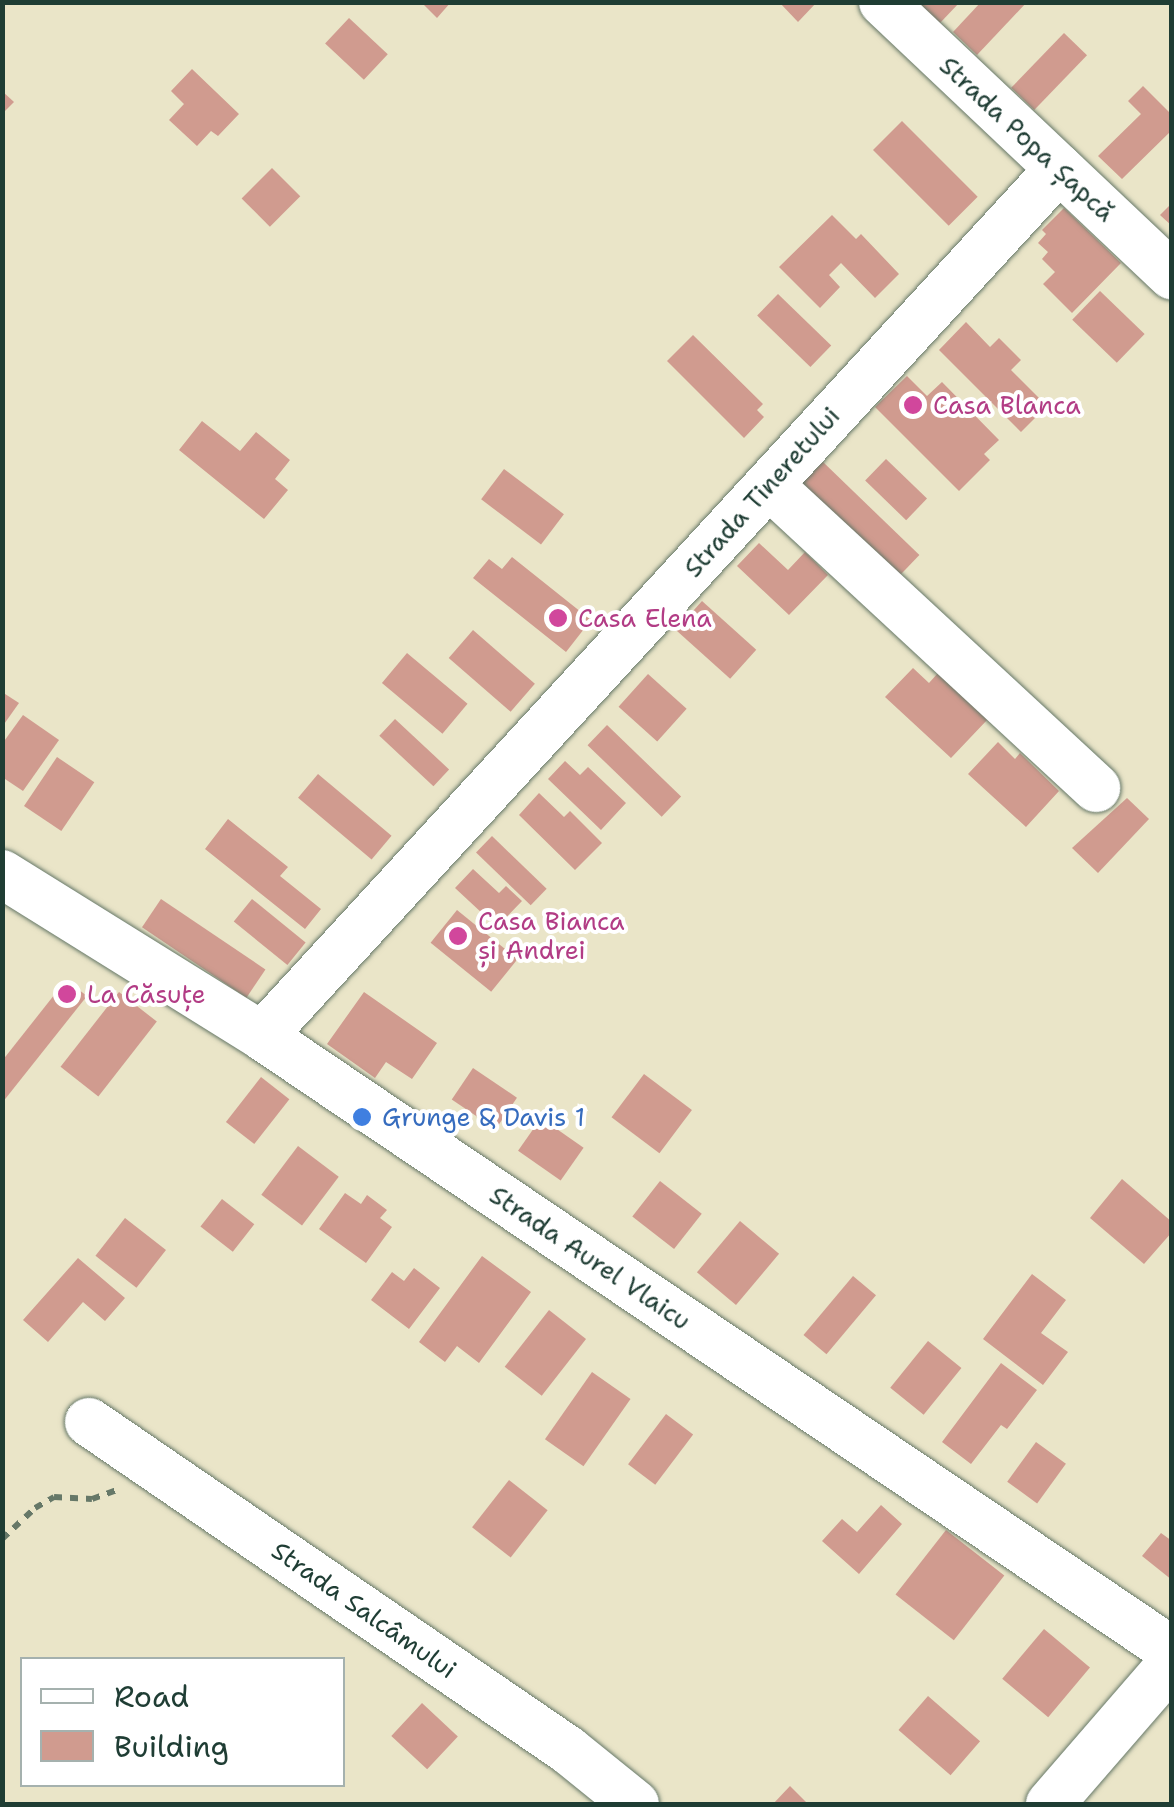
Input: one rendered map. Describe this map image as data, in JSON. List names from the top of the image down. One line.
{"streets":{"street":["Strada Popa Șapcă","Strada Tineretului","Strada Aurel Vlaicu","Strada Salcâmului"]},"crossings":[["Strada Popa Șapcă","Strada Tineretului"],["Strada Tineretului","Strada Aurel Vlaicu"]],"places":["Casa Blanca","Casa Elena","Casa Bianca și Andrei","La Căsuțe","Grunge & Davis 1"],"legend":["Road","Building"]}
